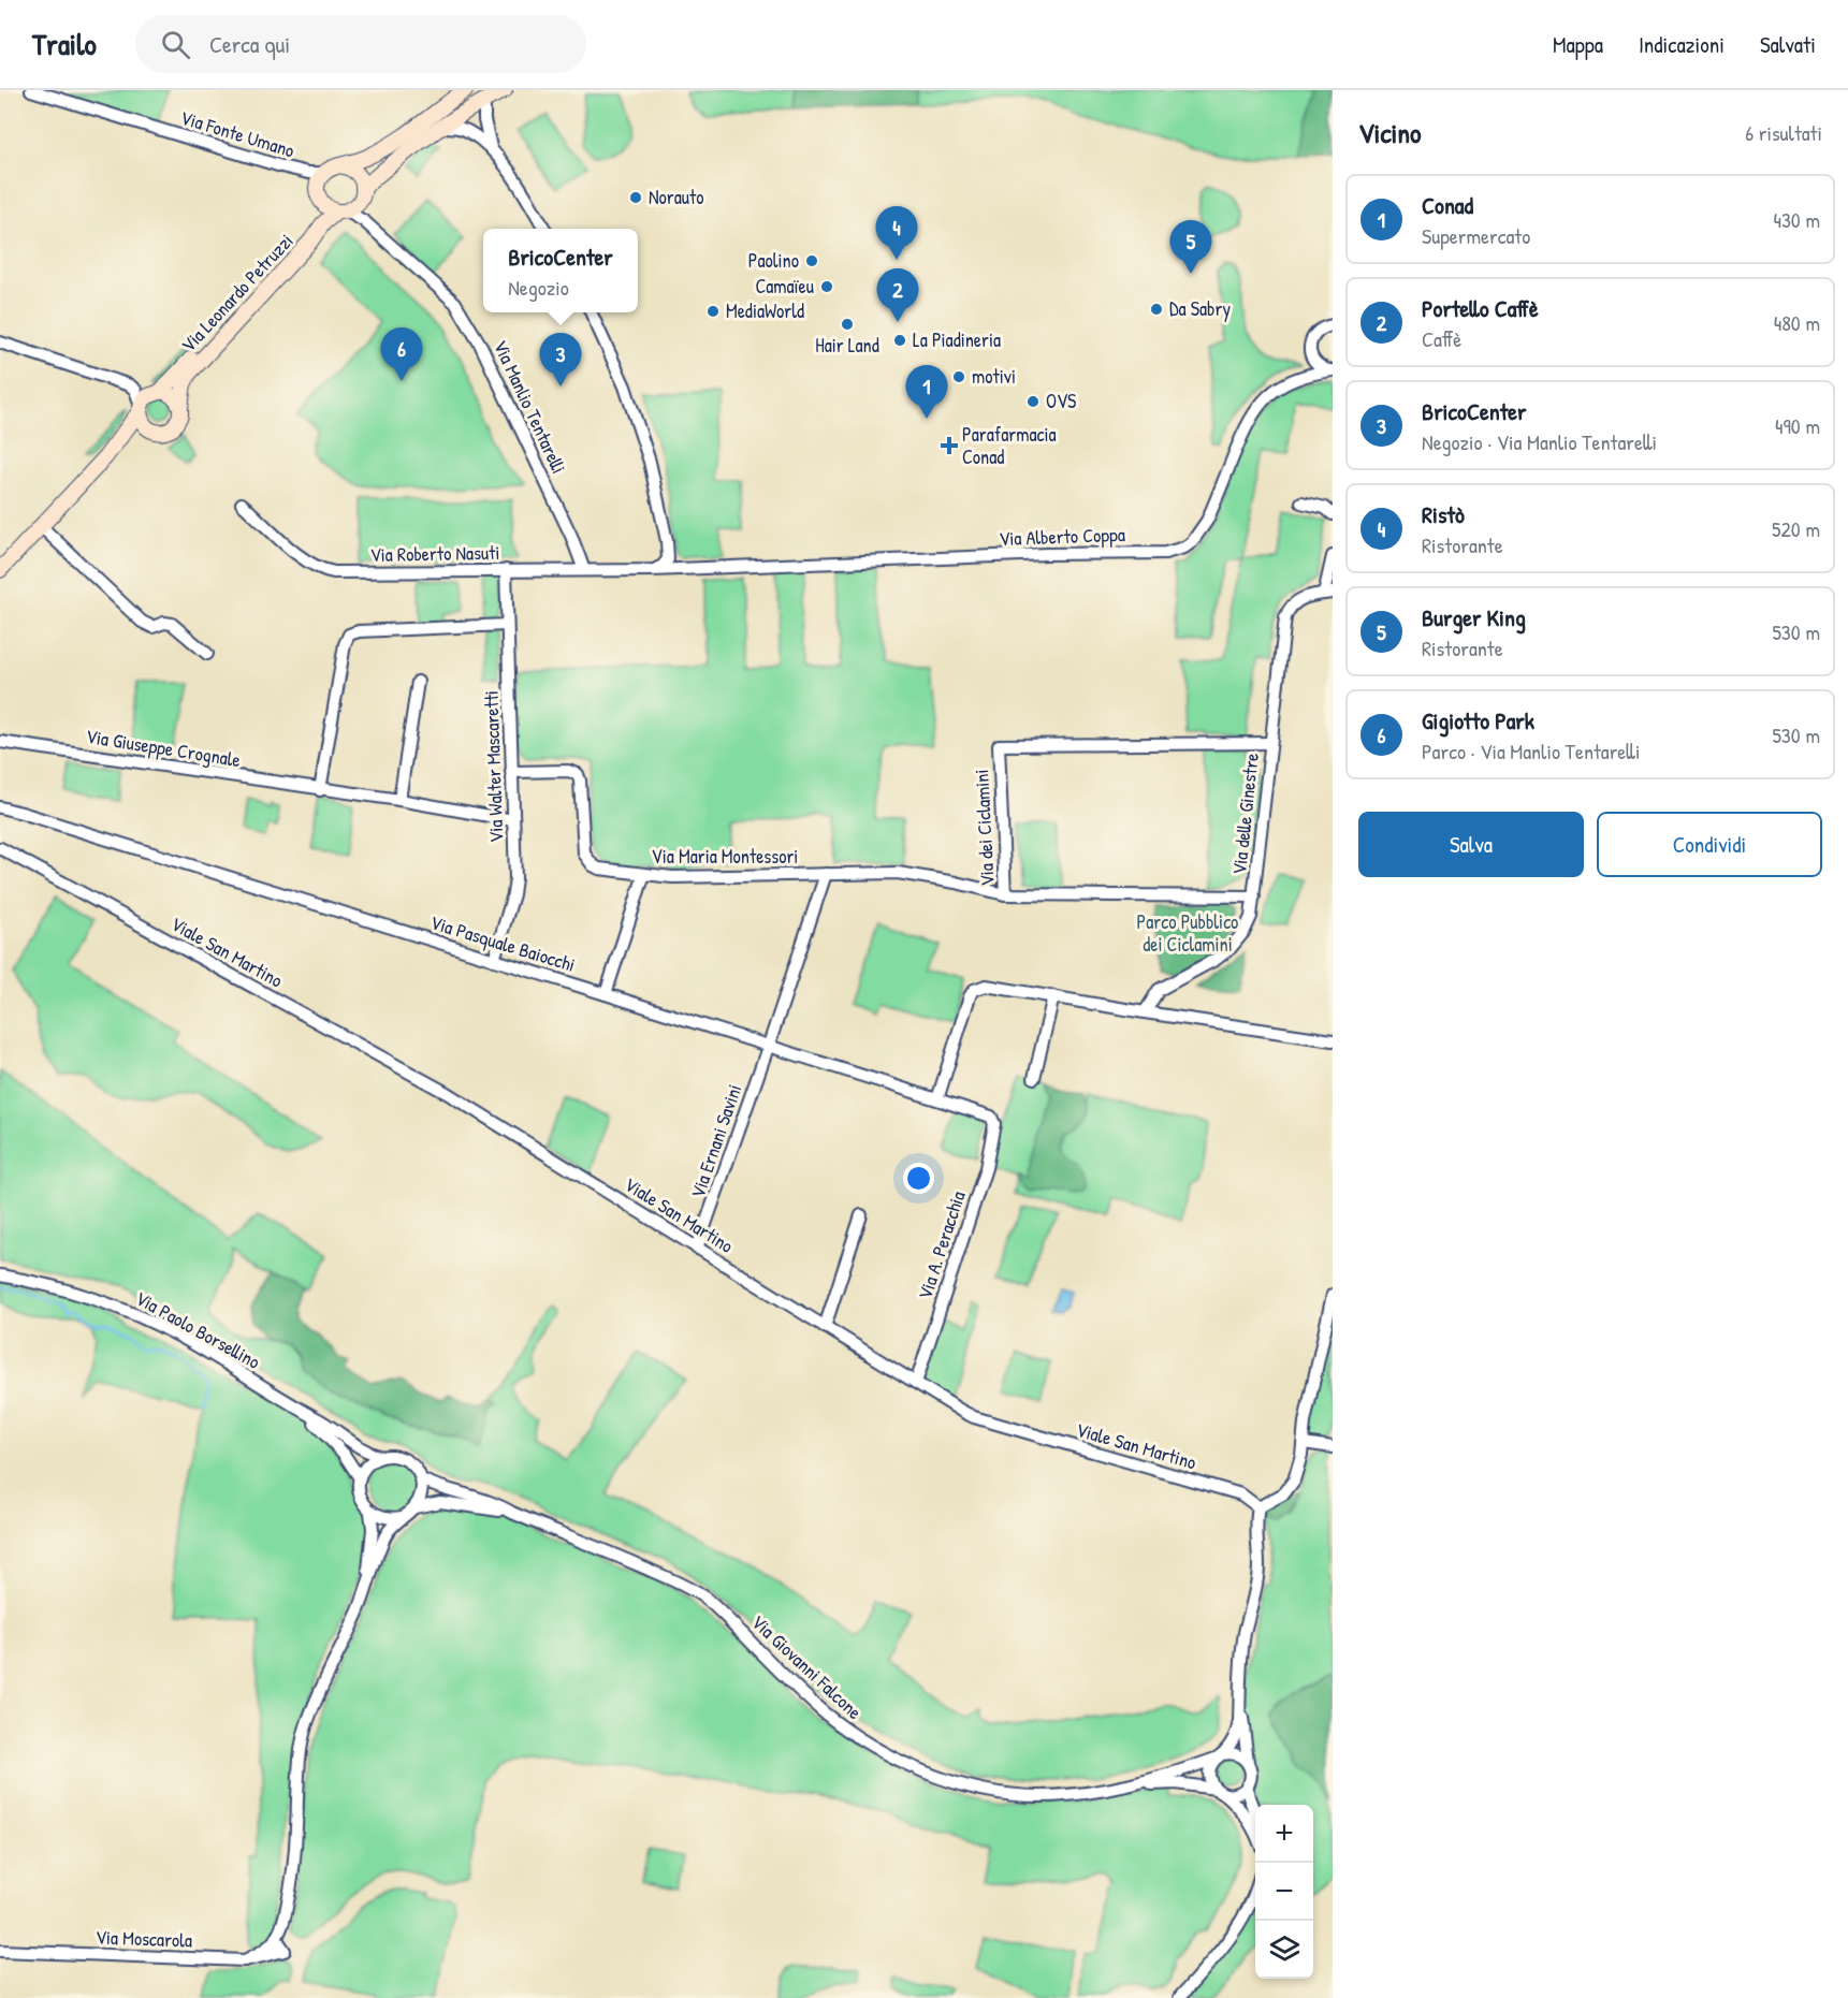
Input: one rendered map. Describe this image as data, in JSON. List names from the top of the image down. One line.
{"streets":{"main road":["Via Leonardo Petruzzi"],"street":["Via Fonte Umano","Via Manlio Tentarelli","Via Alberto Coppa","Via Roberto Nasuti","Via Giuseppe Crognale","Via Walter Mascaretti","Via delle Ginestre","Via dei Ciclamini","Via Maria Montessori","Via Pasquale Baiocchi","Viale San Martino","Via Ernani Savini","Via A. Peracchia","Via Paolo Borsellino","Via Giovanni Falcone","Via Moscarola"]},"crossings":[["Via Fonte Umano","Via Leonardo Petruzzi"],["Via Fonte Umano","Via Manlio Tentarelli"],["Via Leonardo Petruzzi","Via Manlio Tentarelli"],["Via Manlio Tentarelli","Via Roberto Nasuti"],["Via Alberto Coppa","Via Roberto Nasuti"],["Via Roberto Nasuti","Via Walter Mascaretti"],["Via Giuseppe Crognale","Via Walter Mascaretti"],["Via Walter Mascaretti","Via Maria Montessori"],["Via Walter Mascaretti","Via Pasquale Baiocchi"],["Via delle Ginestre","Via dei Ciclamini"],["Via dei Ciclamini","Via Maria Montessori"],["Via Maria Montessori","Via Ernani Savini"],["Via Pasquale Baiocchi","Via Ernani Savini"],["Via Pasquale Baiocchi","Via A. Peracchia"],["Viale San Martino","Via Ernani Savini"],["Viale San Martino","Via A. Peracchia"],["Via Paolo Borsellino","Via Giovanni Falcone"]],"parks":["Parco Pubblico dei Ciclamini"],"places":{"other":["Norauto","Paolino","Camaïeu","Da Sabry","MediaWorld","Hair Land","La Piadineria","motivi","OVS"],"health":["Parafarmacia Conad"]},"page":{"header":"Trailo","search":"Cerca qui","nav":["Mappa","Indicazioni","Salvati"],"heading":["Vicino","6 risultati"],"list":[{"mark":"1","name":"Conad","note":"Supermercato","value":"430 m"},{"mark":"2","name":"Portello Caffè","note":"Caffè","value":"480 m"},{"mark":"3","name":"BricoCenter","note":"Negozio · Via Manlio Tentarelli","value":"490 m"},{"mark":"4","name":"Ristò","note":"Ristorante","value":"520 m"},{"mark":"5","name":"Burger King","note":"Ristorante","value":"530 m"},{"mark":"6","name":"Gigiotto Park","note":"Parco · Via Manlio Tentarelli","value":"530 m"}],"pins":["4","5","2","6","3","1"],"popup":["BricoCenter","Negozio"],"buttons":["Salva","Condividi"],"map_buttons":["+","−"]}}
